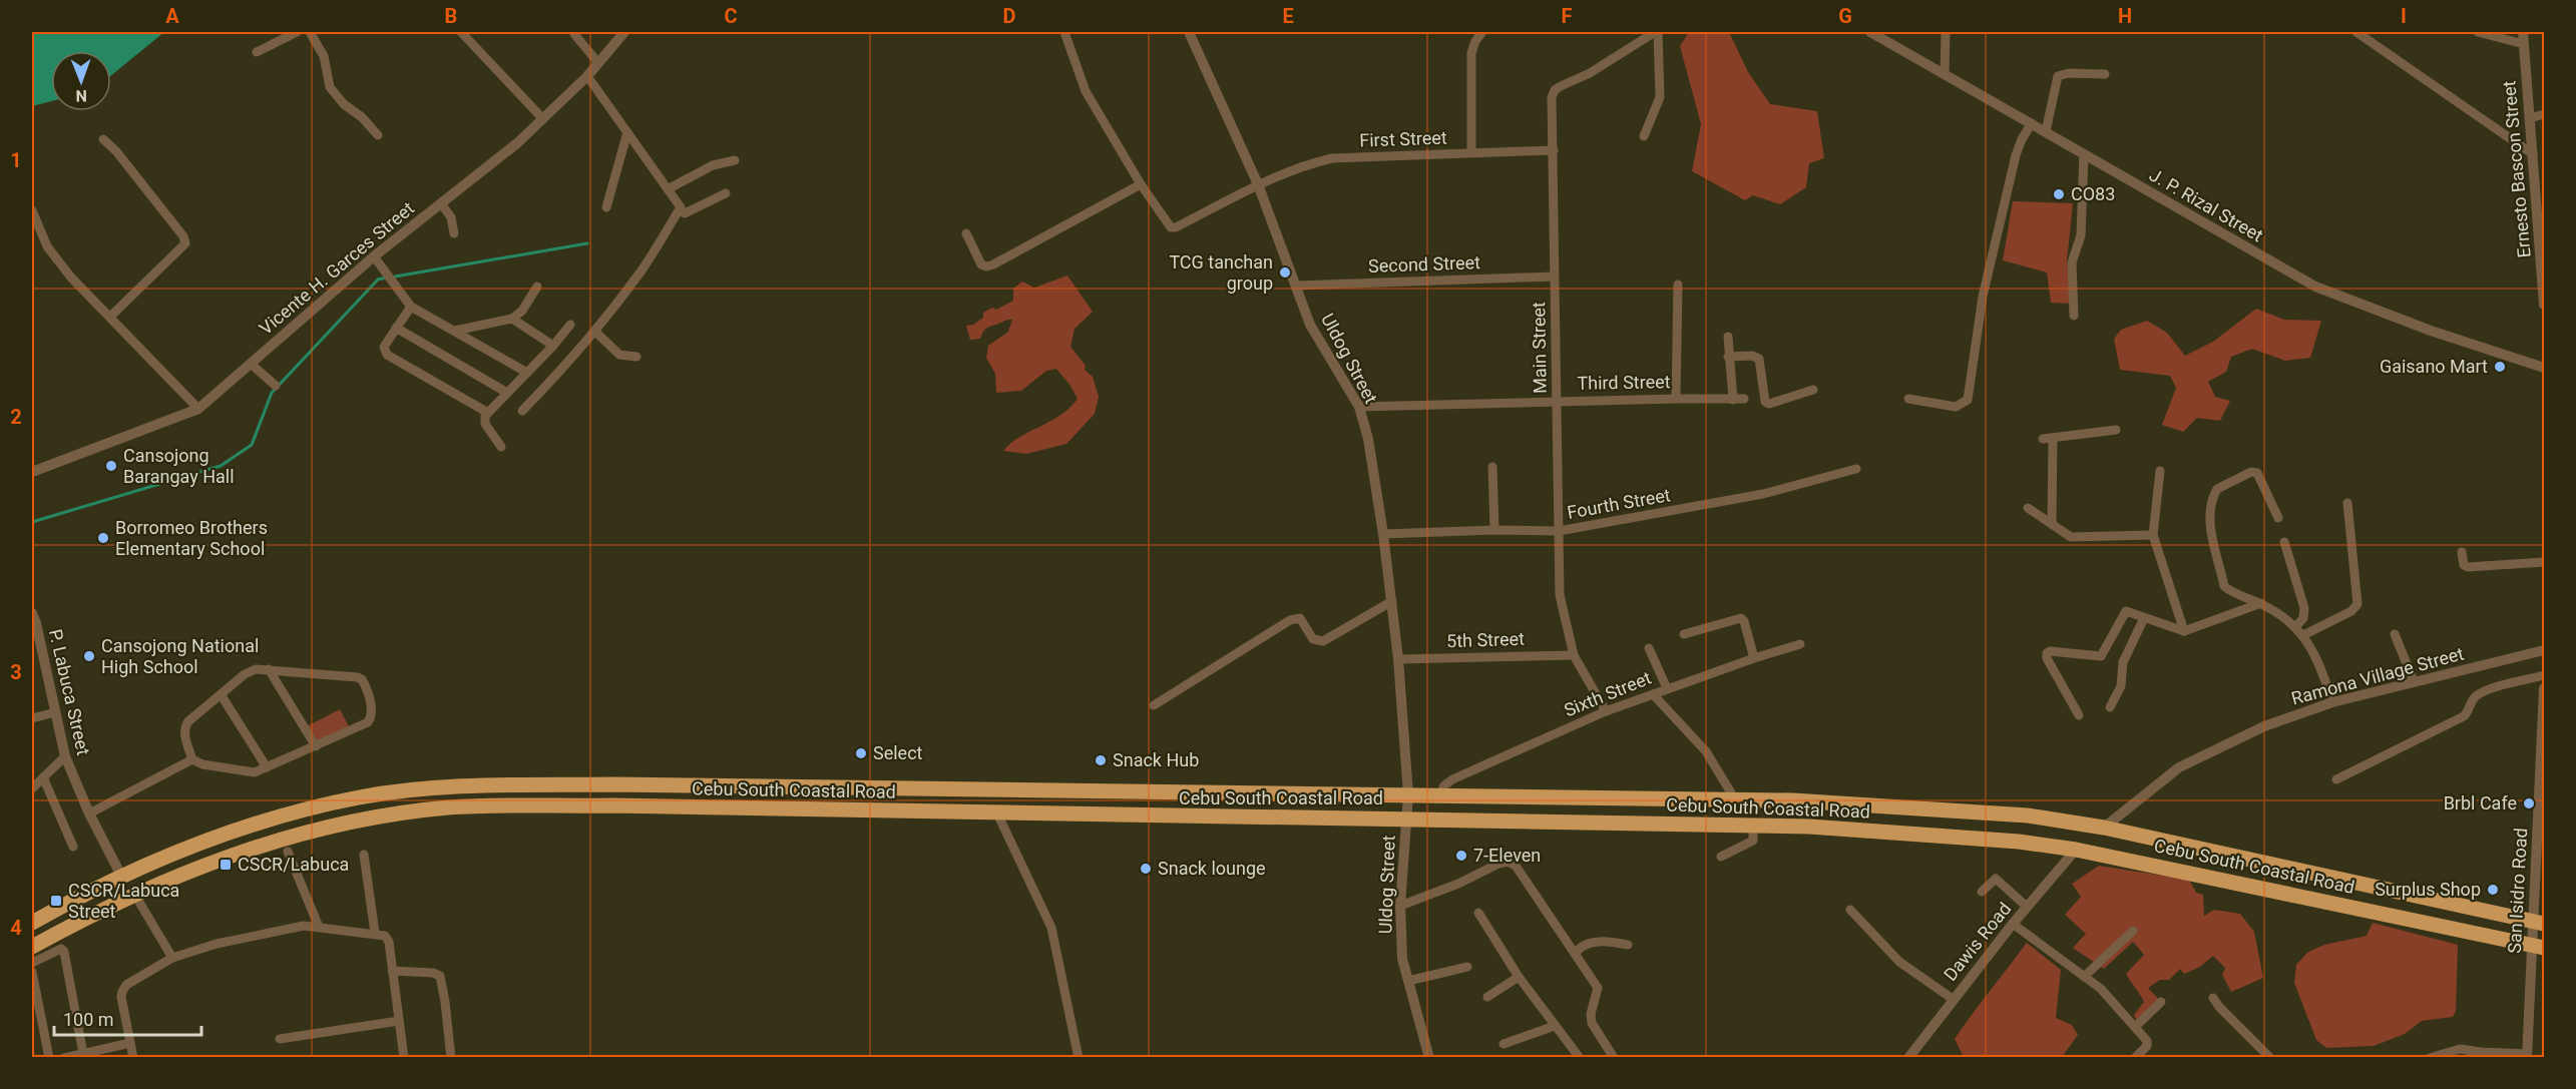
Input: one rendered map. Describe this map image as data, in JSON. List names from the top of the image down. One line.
{"streets":{"highway":["Cebu South Coastal Road"],"street":["First Street","Ernesto Bascon Street","J. P. Rizal Street","Second Street","Vicente H. Garces Street","Main Street","Uldog Street","Third Street","Fourth Street","5th Street","Ramona Village Street","P. Labuca Street","Sixth Street","San Isidro Road","Dawis Road"]},"crossings":[["First Street","Main Street"],["First Street","Uldog Street"],["Second Street","Main Street"],["Second Street","Uldog Street"],["Main Street","Third Street"],["Main Street","Fourth Street"],["Main Street","5th Street"],["Main Street","Sixth Street"],["Uldog Street","Third Street"],["Uldog Street","Fourth Street"],["Uldog Street","5th Street"],["Uldog Street","Cebu South Coastal Road"],["Ramona Village Street","Cebu South Coastal Road"],["P. Labuca Street","Cebu South Coastal Road"],["Sixth Street","Cebu South Coastal Road"],["Cebu South Coastal Road","San Isidro Road"],["Cebu South Coastal Road","Dawis Road"]],"places":{"other":["CO83","TCG tanchan group","Gaisano Mart","Cansojong Barangay Hall","Borromeo Brothers Elementary School","Cansojong National High School","Select","Snack Hub","Brbl Cafe","7-Eleven","Snack lounge","Surplus Shop"],"transit":["CSCR/Labuca","CSCR/Labuca Street"]},"scale_bar":"100 m","north":"bottom","grid":{"columns":["A","B","C","D","E","F","G","H","I"],"rows":["1","2","3","4"]}}
